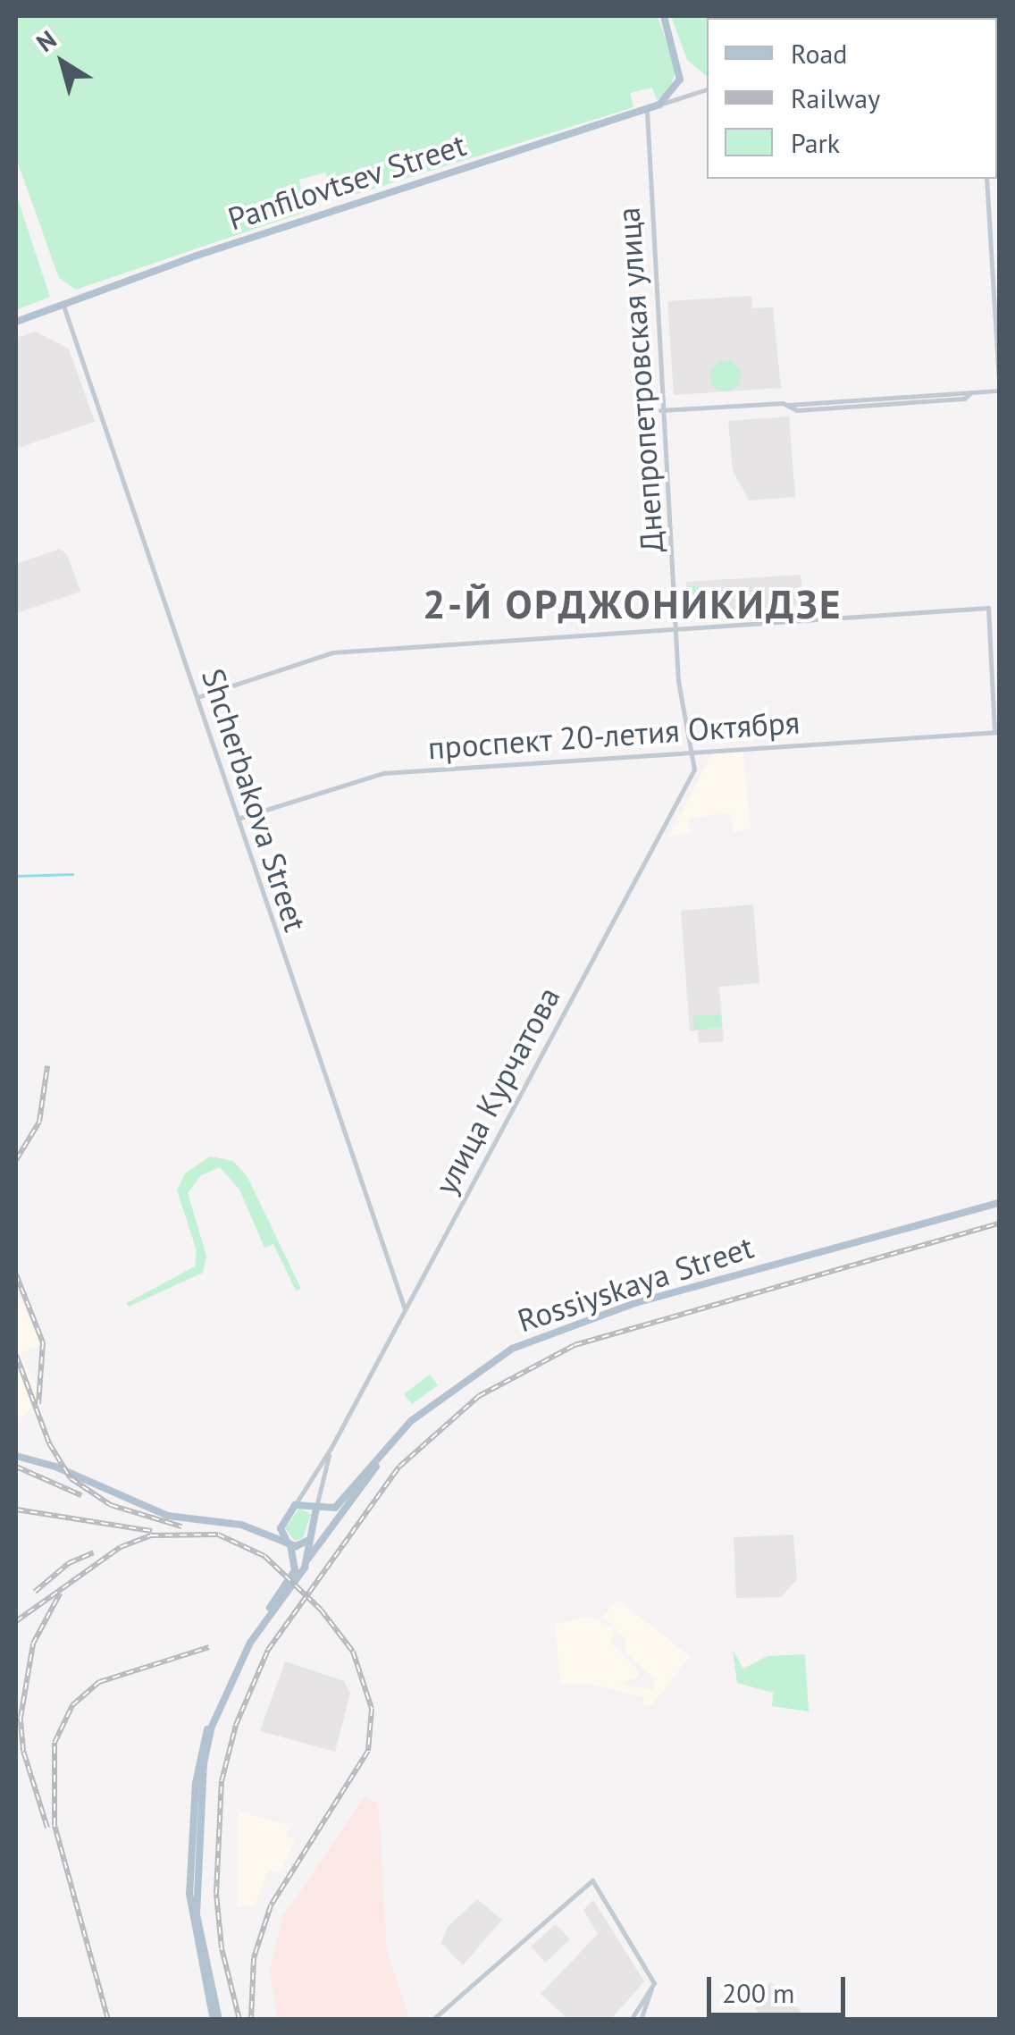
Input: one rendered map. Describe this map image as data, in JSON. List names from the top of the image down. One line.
{"streets":{"main road":["Panfilovtsev Street","Rossiyskaya Street"],"street":["Днепропетровская улица","проспект 20-летия Октября","Shcherbakova Street","улица Курчатова"]},"crossings":[["Panfilovtsev Street","Днепропетровская улица"],["Panfilovtsev Street","Shcherbakova Street"],["Днепропетровская улица","проспект 20-летия Октября"],["Днепропетровская улица","улица Курчатова"],["проспект 20-летия Октября","Shcherbakova Street"],["проспект 20-летия Октября","улица Курчатова"],["Shcherbakova Street","улица Курчатова"]],"districts":["2-Й ОРДЖОНИКИДЗЕ"],"legend":["Road","Railway","Park"],"scale_bar":"200 m","north":"top left"}
